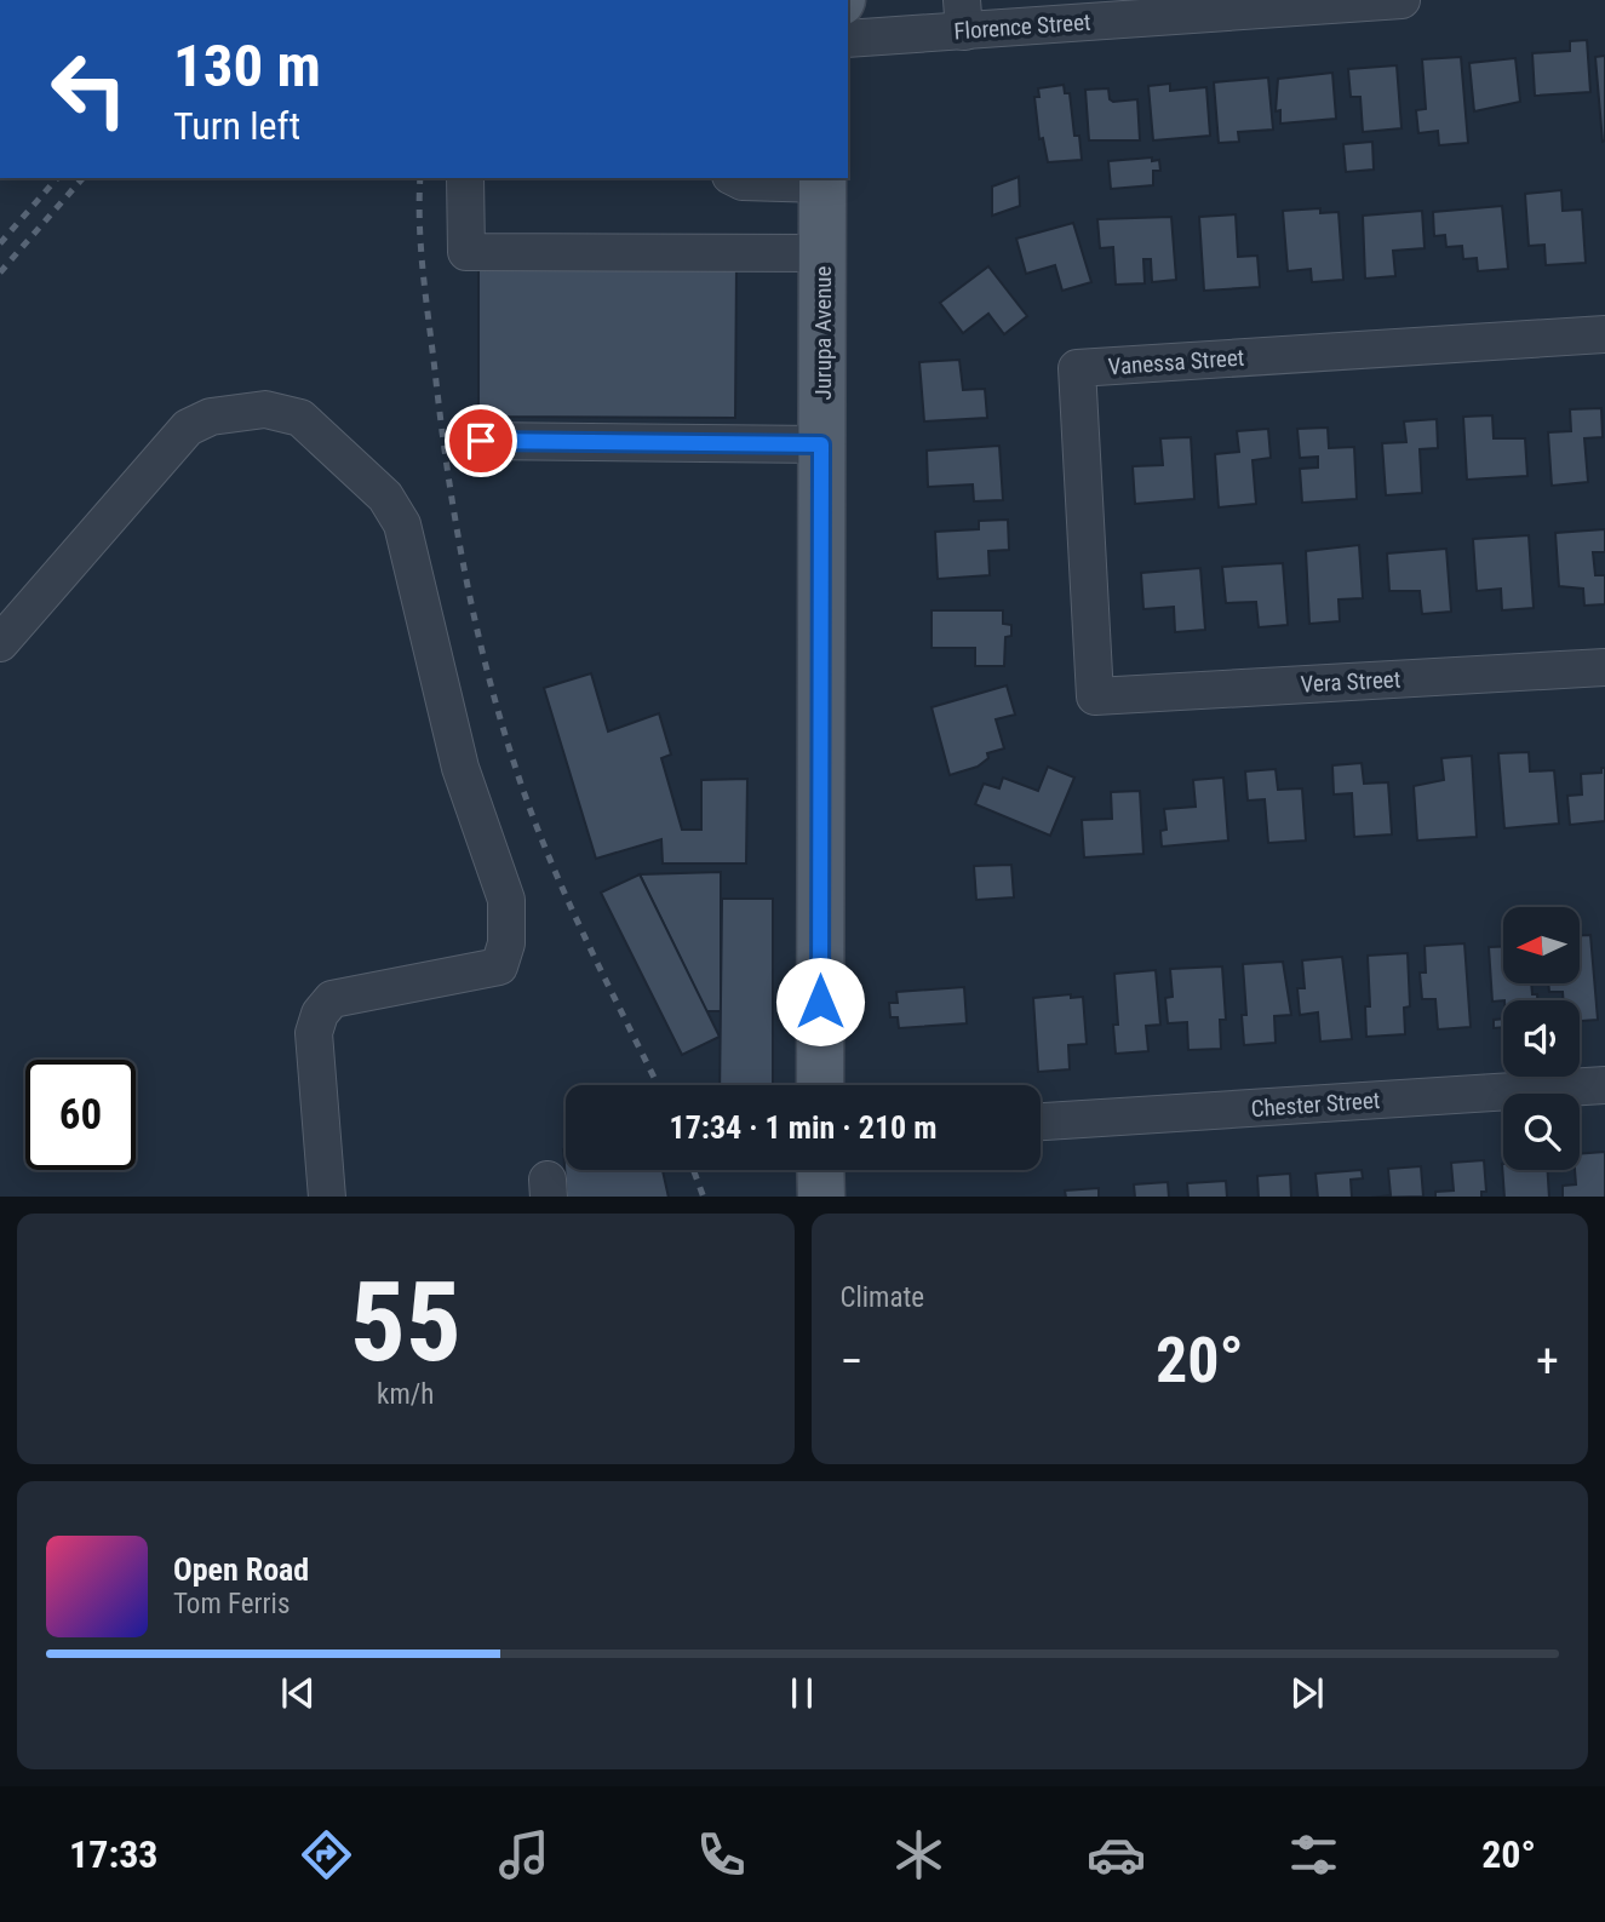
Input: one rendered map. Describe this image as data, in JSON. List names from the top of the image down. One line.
{"streets":{"main road":["Jurupa Avenue"],"street":["Florence Street","Vanessa Street","Vera Street","Chester Street"]},"crossings":[["Vanessa Street","Vera Street"]],"north":"left","page":{"turn":["130 m","Turn left"],"limit":"60","trip":"17:34 · 1 min · 210 m","tile":[["55","km/h"],"Climate"],"heat":["−","20°","+"],"song":["Open Road","Tom Ferris"],"tabs":["17:33","20°"]}}
